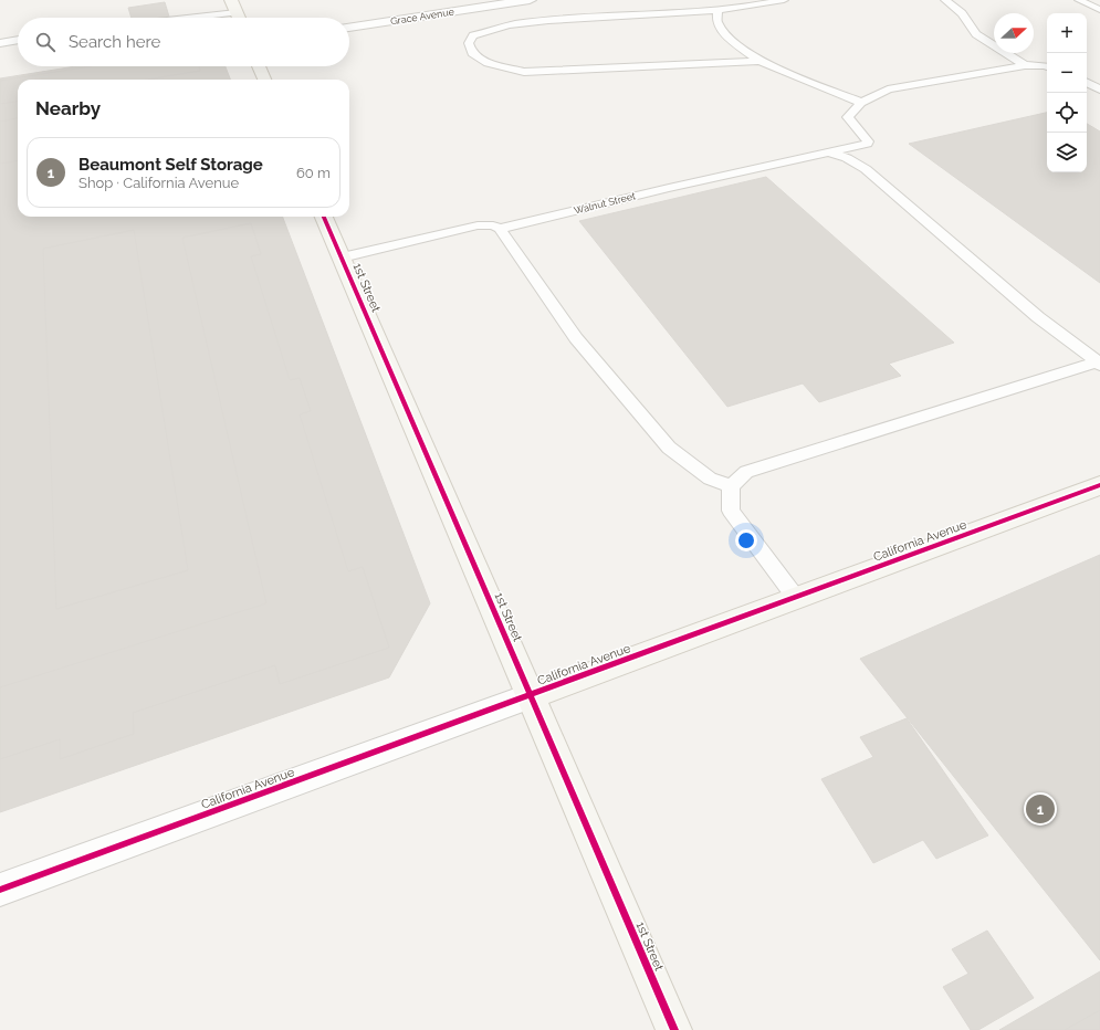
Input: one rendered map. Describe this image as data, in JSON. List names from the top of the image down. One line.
{"streets":{"street":["Grace Avenue","1st Street","California Avenue"],"lane":["Walnut Street"]},"crossings":[["Walnut Street","1st Street"],["1st Street","California Avenue"]],"north":"right","page":{"map_buttons":["+","−"],"search":"Search here","heading":"Nearby","list":[{"mark":"1","name":"Beaumont Self Storage","note":"Shop · California Avenue","value":"60 m"}],"pins":"1"}}
